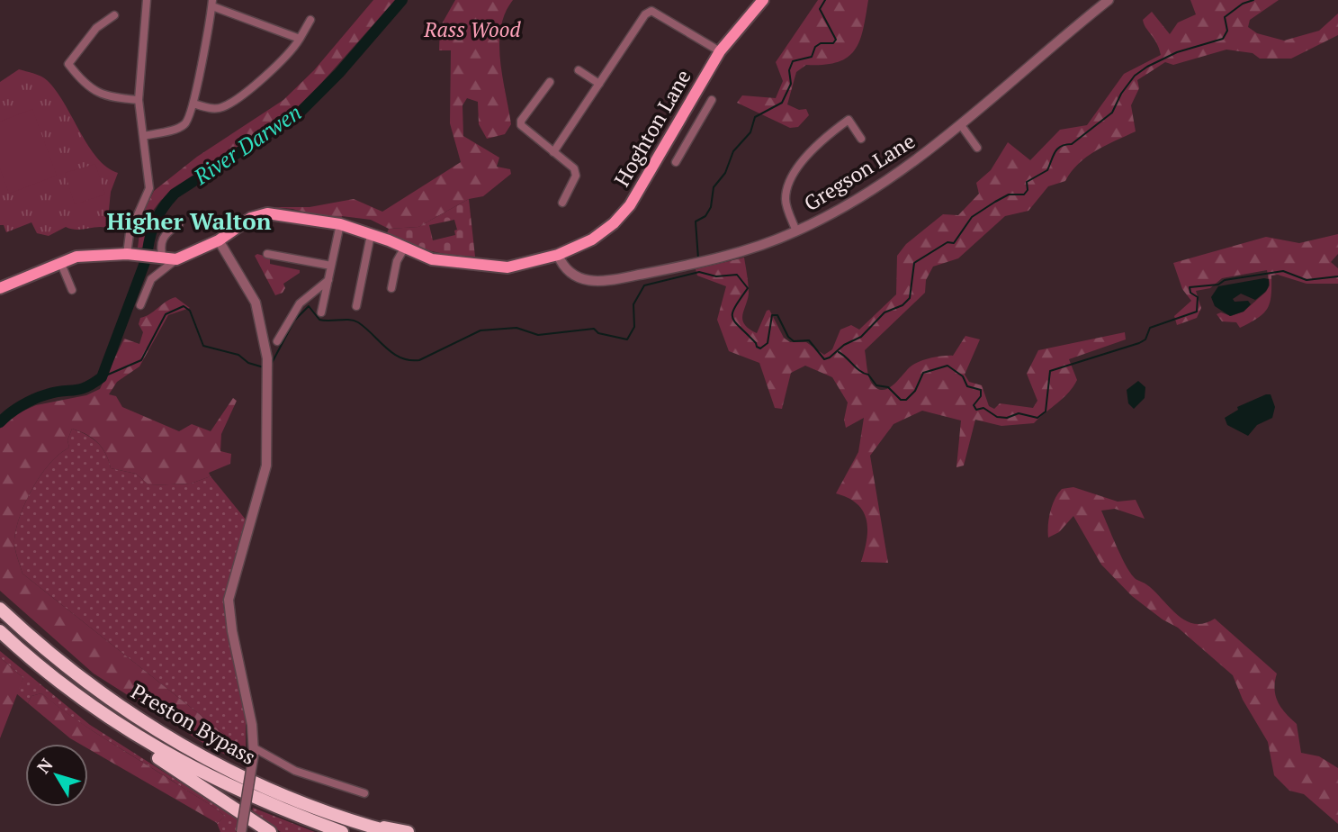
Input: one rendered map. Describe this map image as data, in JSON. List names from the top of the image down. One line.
{"streets":{"highway":["Preston Bypass"],"main road":["Hoghton Lane"],"street":["Gregson Lane"]},"crossings":[["Hoghton Lane","Gregson Lane"]],"districts":["Higher Walton"],"water":["River Darwen"],"parks":["Rass Wood"],"north":"top left"}
